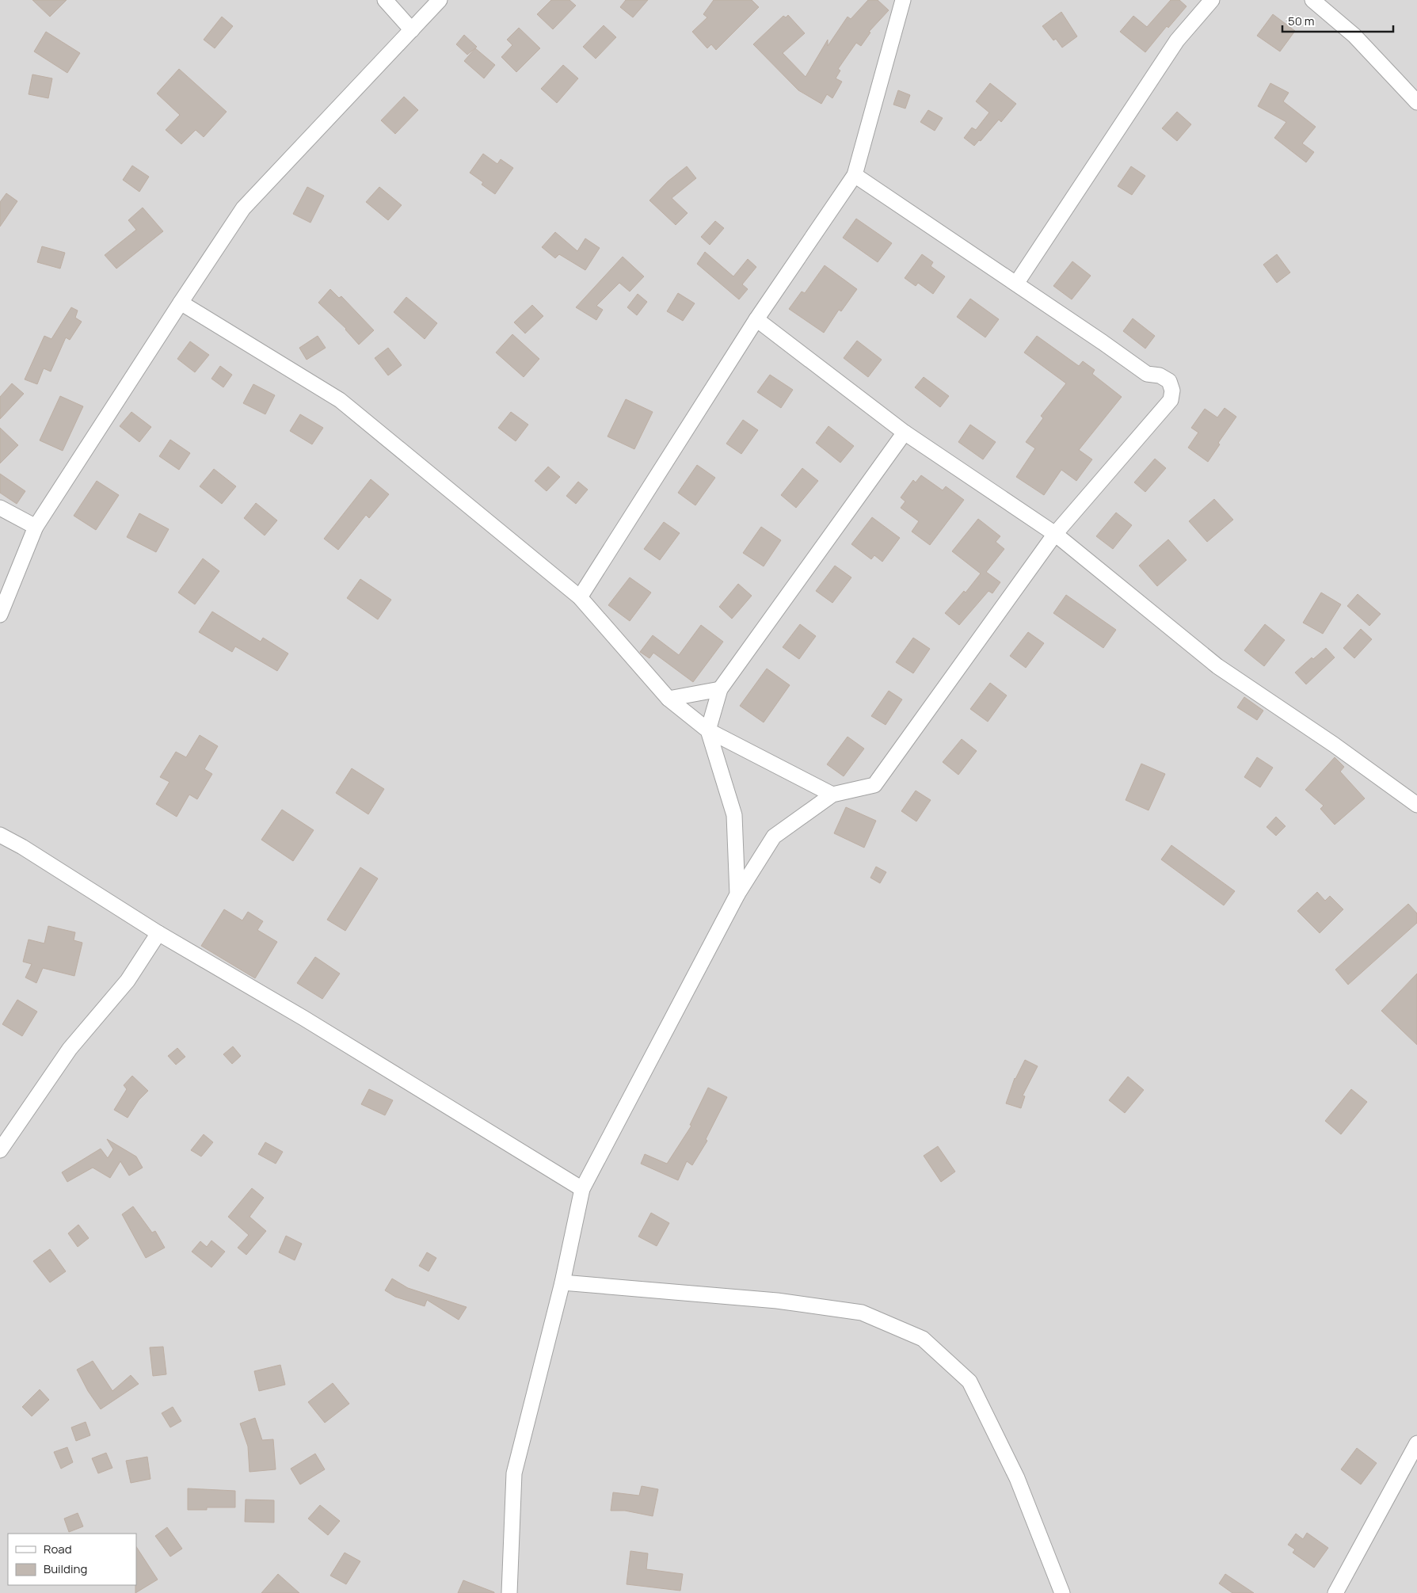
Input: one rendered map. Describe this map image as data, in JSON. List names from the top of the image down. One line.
{"legend":["Road","Building"],"scale_bar":"50 m"}
